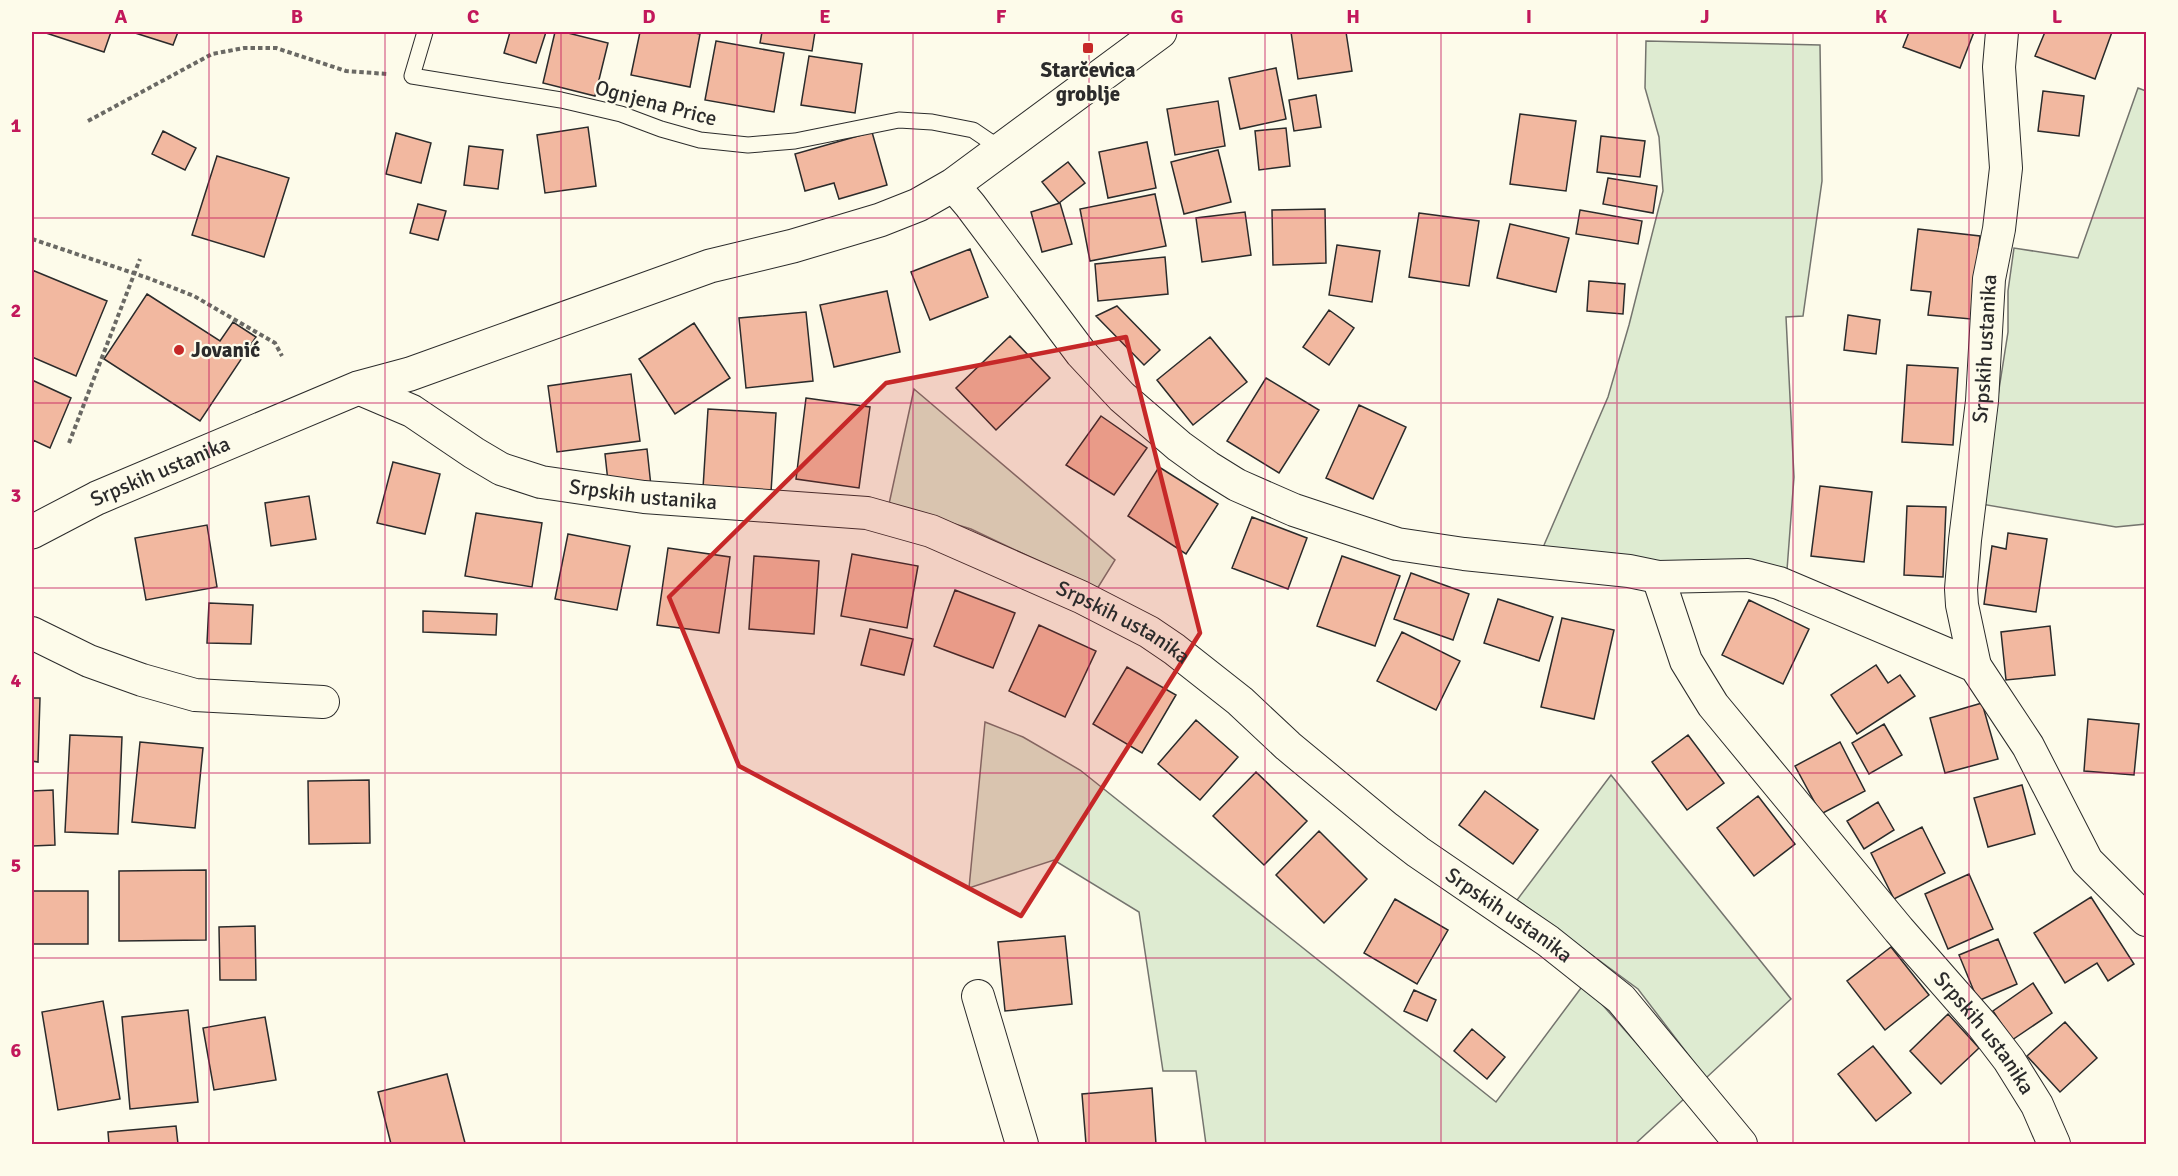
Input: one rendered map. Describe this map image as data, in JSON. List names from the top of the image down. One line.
{"streets":{"street":["Srpskih ustanika"],"lane":["Ognjena Price"]},"crossings":[["Ognjena Price","Srpskih ustanika"]],"places":{"transit":["Starčevica groblje"],"other":["Jovanić"]},"grid":{"columns":["A","B","C","D","E","F","G","H","I","J","K","L"],"rows":["1","2","3","4","5","6"]}}
